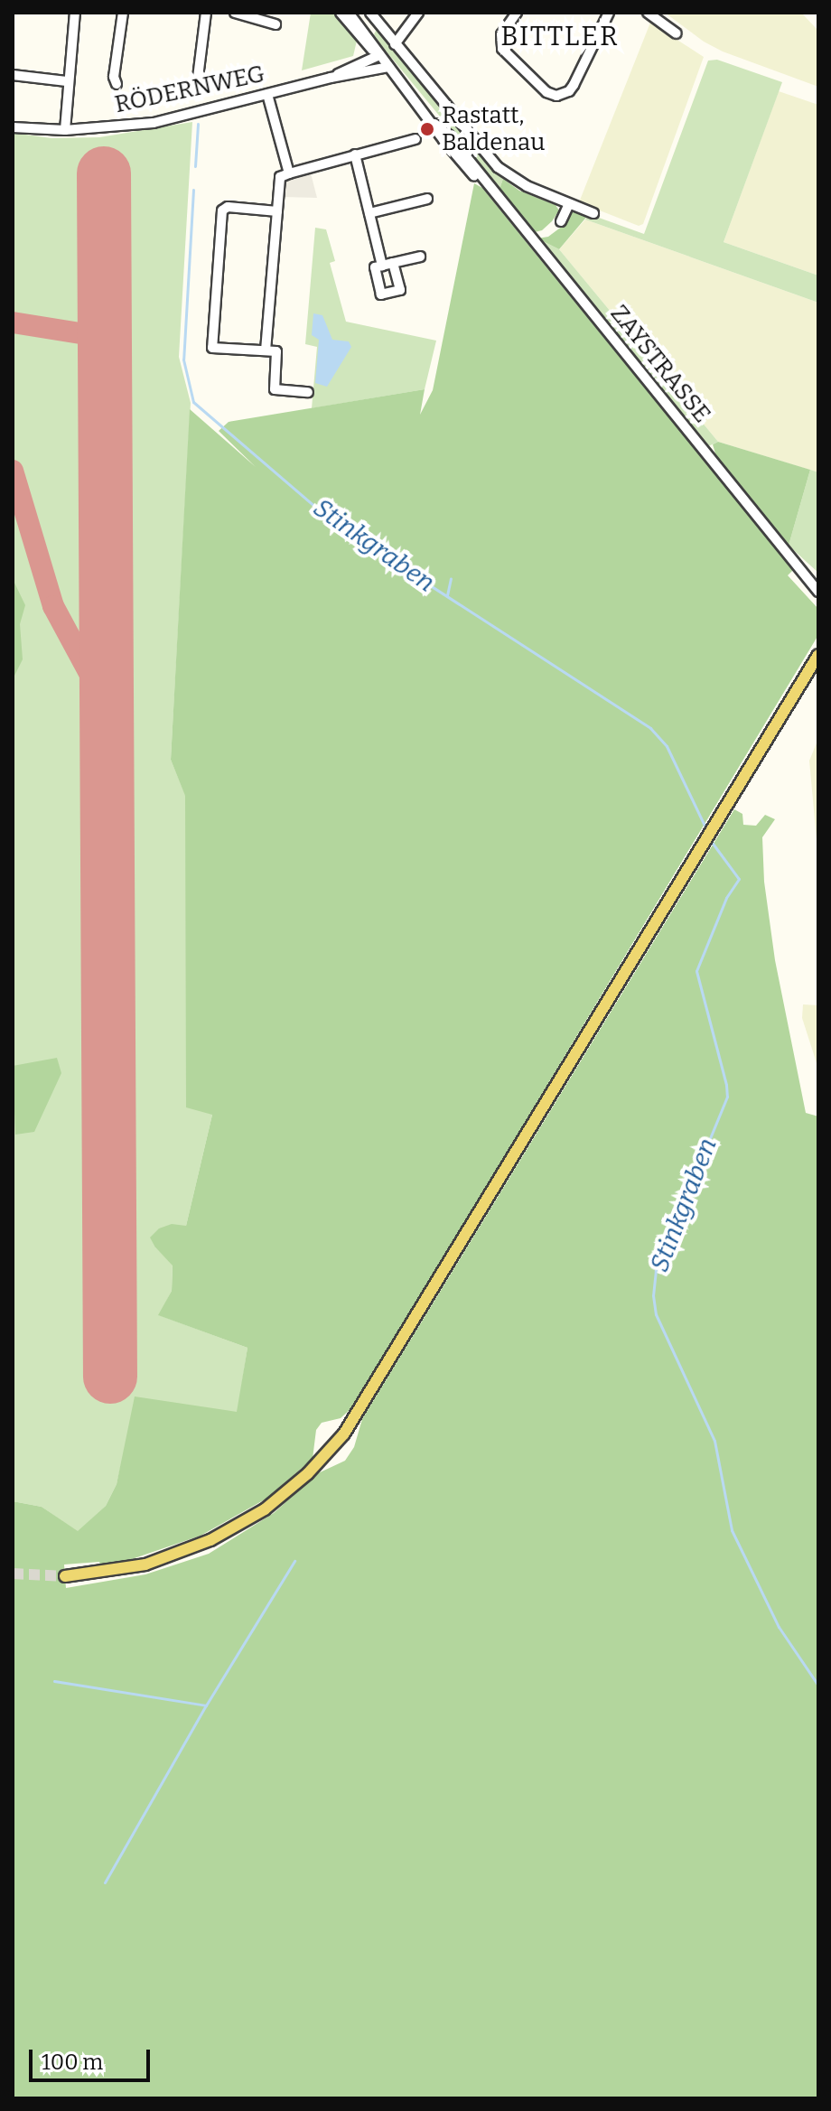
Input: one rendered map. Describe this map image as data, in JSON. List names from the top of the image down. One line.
{"streets":{"street":["RÖDERNWEG","ZAYSTRASSE"]},"crossings":[["RÖDERNWEG","ZAYSTRASSE"]],"districts":["BITTLER"],"water":["Stinkgraben"],"places":["Rastatt, Baldenau"],"scale_bar":"100 m"}
